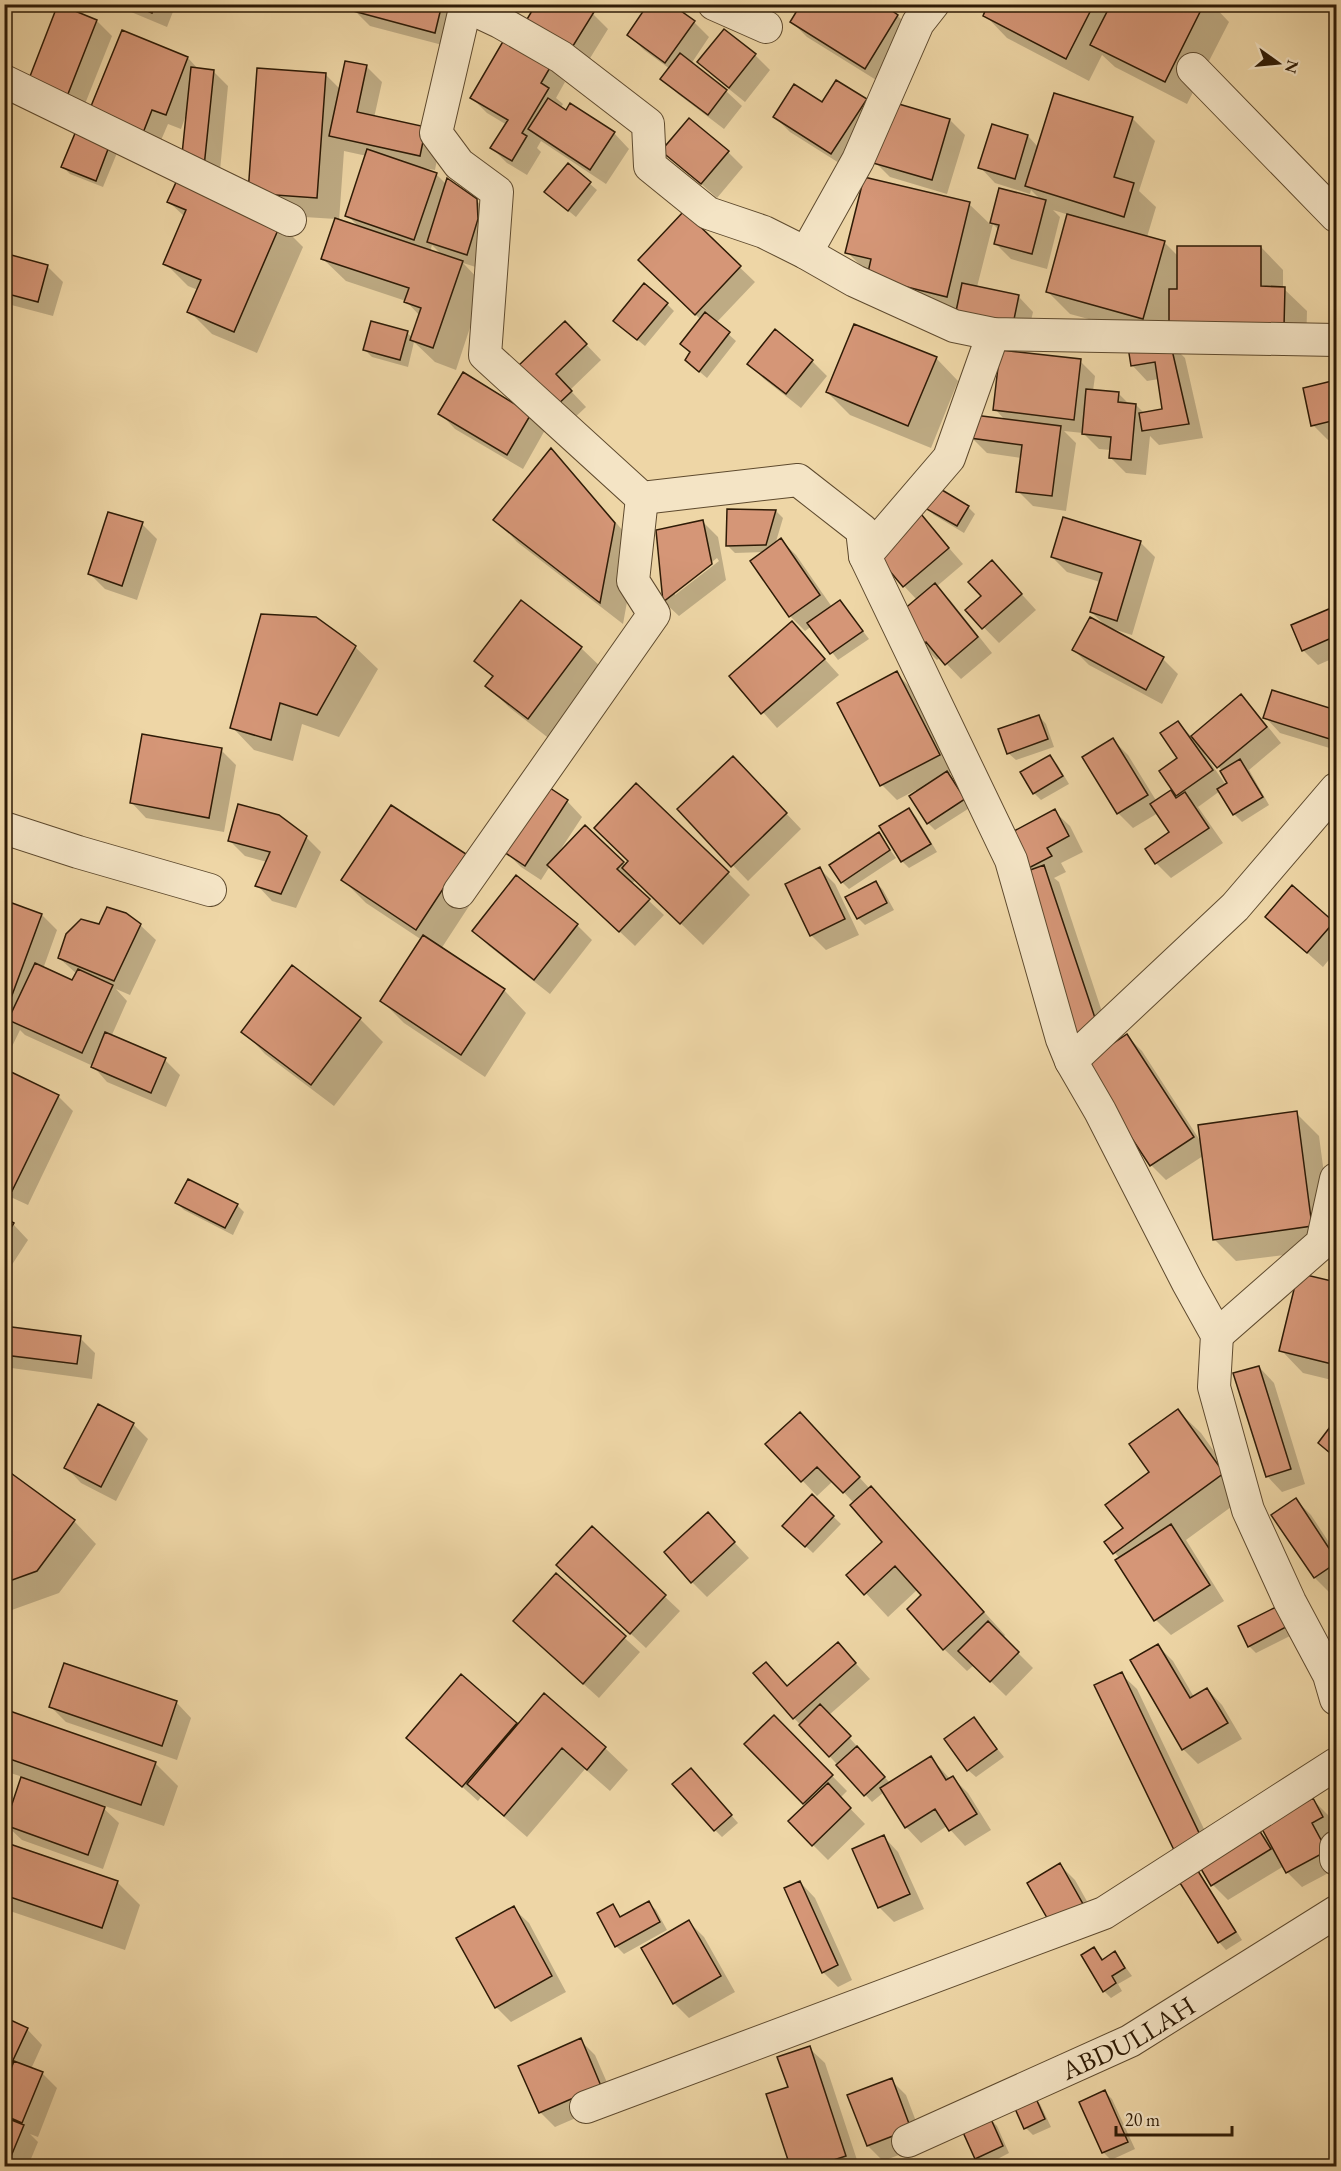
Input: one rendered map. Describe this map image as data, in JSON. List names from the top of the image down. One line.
{"streets":{"street":["ABDULLAH"]},"scale_bar":"20 m","north":"right"}
